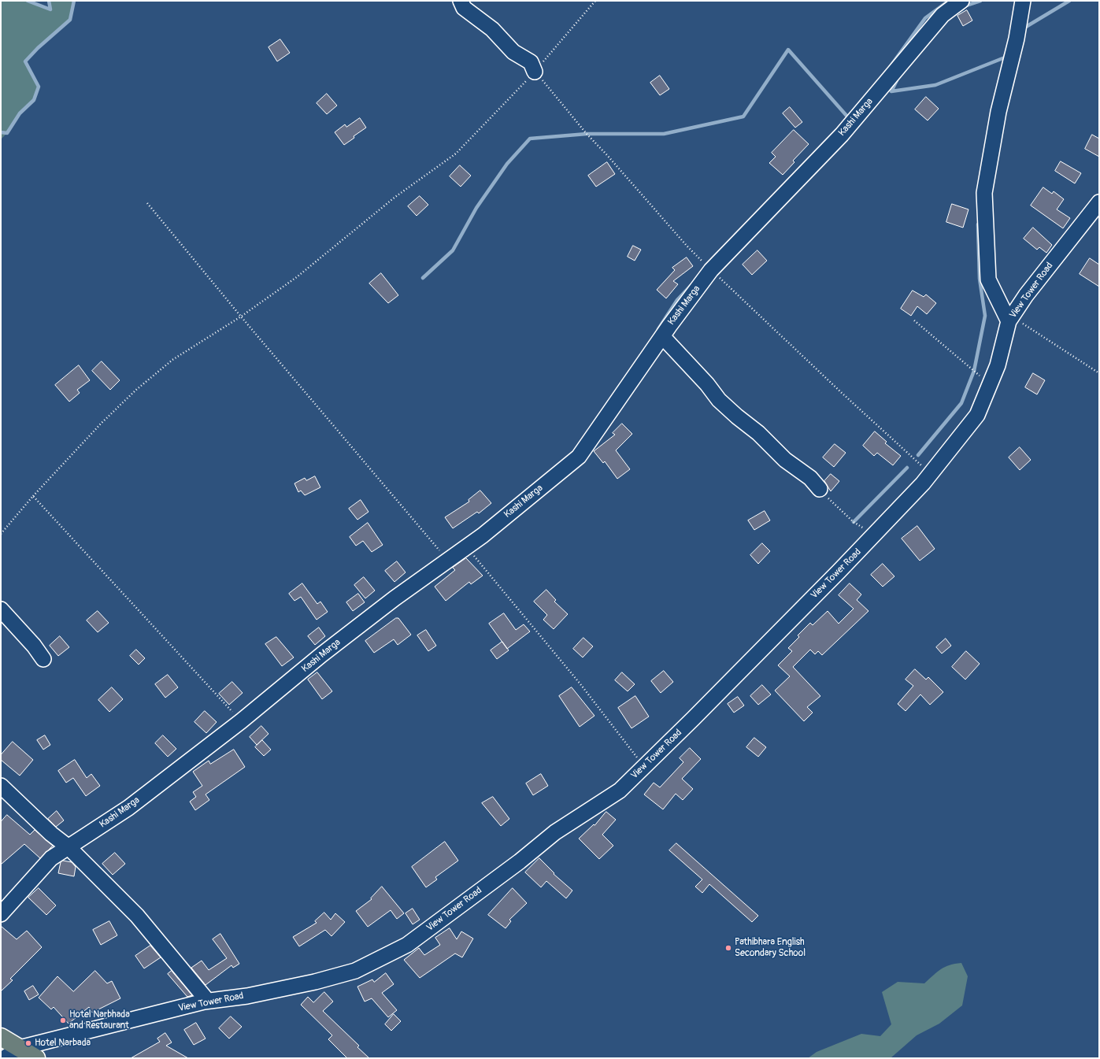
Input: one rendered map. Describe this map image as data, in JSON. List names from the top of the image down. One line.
{"streets":{"street":["Kashi Marga","View Tower Road"]},"places":["Pathibhara English Secondary School","Hotel Narbhada and Restaurant","Hotel Narbada"]}
